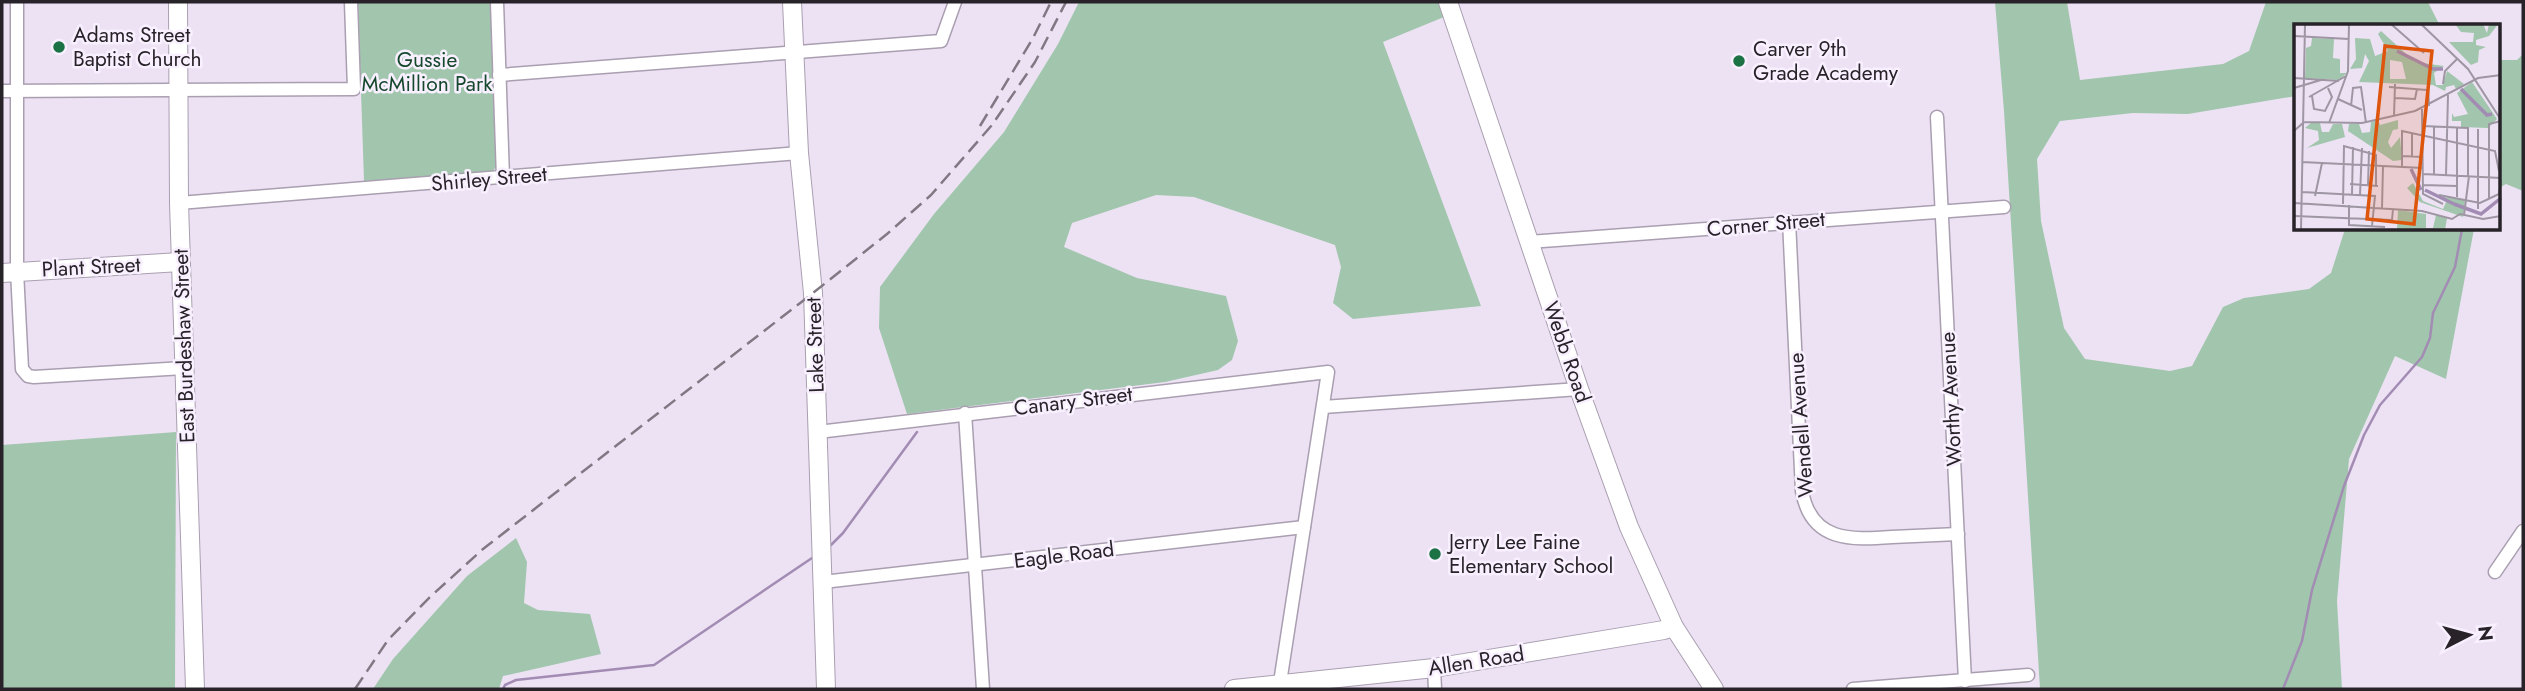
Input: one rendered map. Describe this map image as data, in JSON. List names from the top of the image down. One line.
{"streets":{"street":["Shirley Street","Corner Street","Plant Street","Lake Street","East Burdeshaw Street","Webb Road","Worthy Avenue","Canary Street","Wendell Avenue","Eagle Road","Allen Road"]},"crossings":[["Shirley Street","Lake Street"],["Shirley Street","East Burdeshaw Street"],["Corner Street","Webb Road"],["Corner Street","Worthy Avenue"],["Corner Street","Wendell Avenue"],["Plant Street","East Burdeshaw Street"],["Lake Street","Canary Street"],["Lake Street","Eagle Road"],["Webb Road","Allen Road"],["Worthy Avenue","Wendell Avenue"]],"parks":["Gussie McMillion Park"],"places":["Adams Street Baptist Church","Carver 9th Grade Academy","Jerry Lee Faine Elementary School"],"north":"right"}
